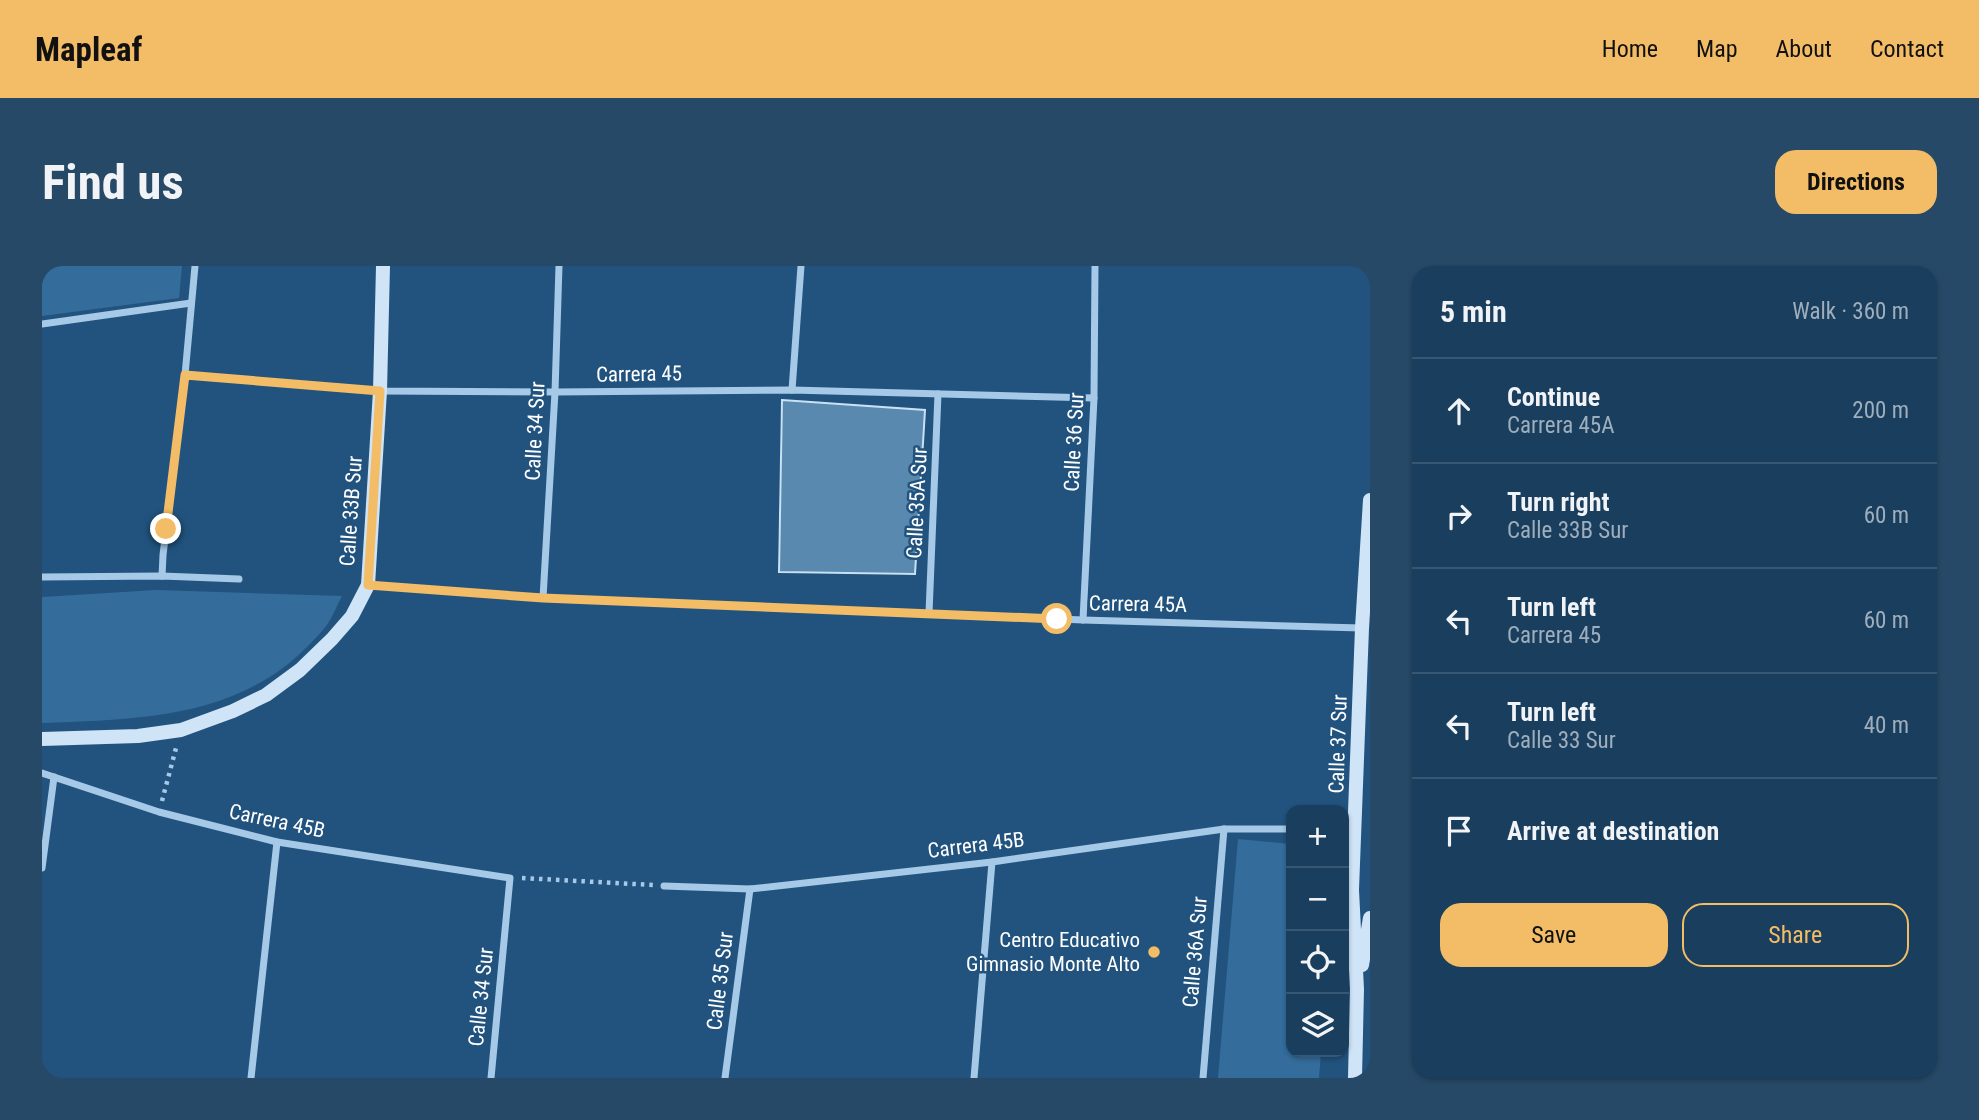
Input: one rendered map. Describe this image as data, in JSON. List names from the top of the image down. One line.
{"streets":{"street":["Carrera 45","Calle 34 Sur","Calle 36 Sur","Calle 35A Sur","Calle 33B Sur","Carrera 45A","Calle 37 Sur","Carrera 45B","Calle 36A Sur","Calle 35 Sur"]},"crossings":[["Carrera 45","Calle 34 Sur"],["Carrera 45","Calle 36 Sur"],["Carrera 45","Calle 35A Sur"],["Carrera 45","Calle 33B Sur"],["Calle 34 Sur","Carrera 45A"],["Calle 34 Sur","Carrera 45B"],["Calle 36 Sur","Carrera 45A"],["Calle 35A Sur","Carrera 45A"],["Calle 33B Sur","Carrera 45A"],["Carrera 45A","Calle 37 Sur"],["Carrera 45B","Calle 36A Sur"],["Carrera 45B","Calle 35 Sur"]],"places":["Centro Educativo Gimnasio Monte Alto"],"page":{"header":"Mapleaf","nav":["Home","Map","About","Contact"],"buttons":["Directions",["Save","Share"]],"title":"Find us","heading":["5 min","Walk · 360 m"],"list":[["Continue","Carrera 45A","200 m"],["Turn right","Calle 33B Sur","60 m"],["Turn left","Carrera 45","60 m"],["Turn left","Calle 33 Sur","40 m"],"Arrive at destination"],"map_buttons":["+","−"]}}
